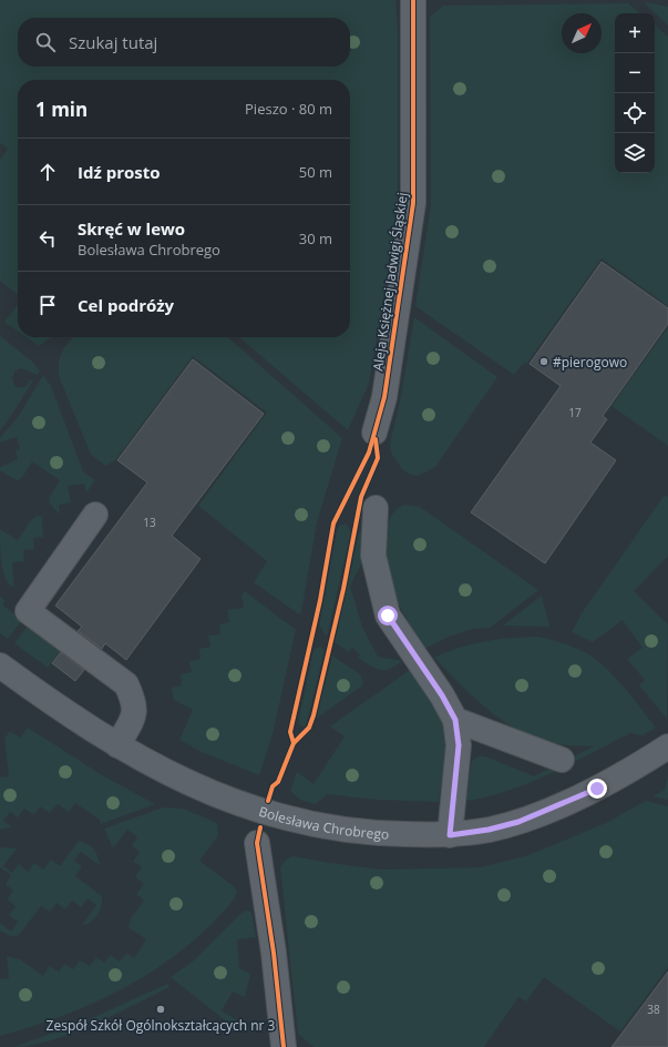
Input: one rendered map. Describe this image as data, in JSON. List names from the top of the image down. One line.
{"streets":{"street":["Aleja Księżnej Jadwigi Śląskiej","Bolesława Chrobrego"]},"places":["#pierogowo","Zespół Szkół Ogólnokształcących nr 3"],"house_numbers":["17","13","38"],"north":"top right","page":{"map_buttons":["+","−"],"search":"Szukaj tutaj","heading":["1 min","Pieszo · 80 m"],"list":[["Idź prosto","50 m"],["Skręć w lewo","Bolesława Chrobrego","30 m"],"Cel podróży"]}}
